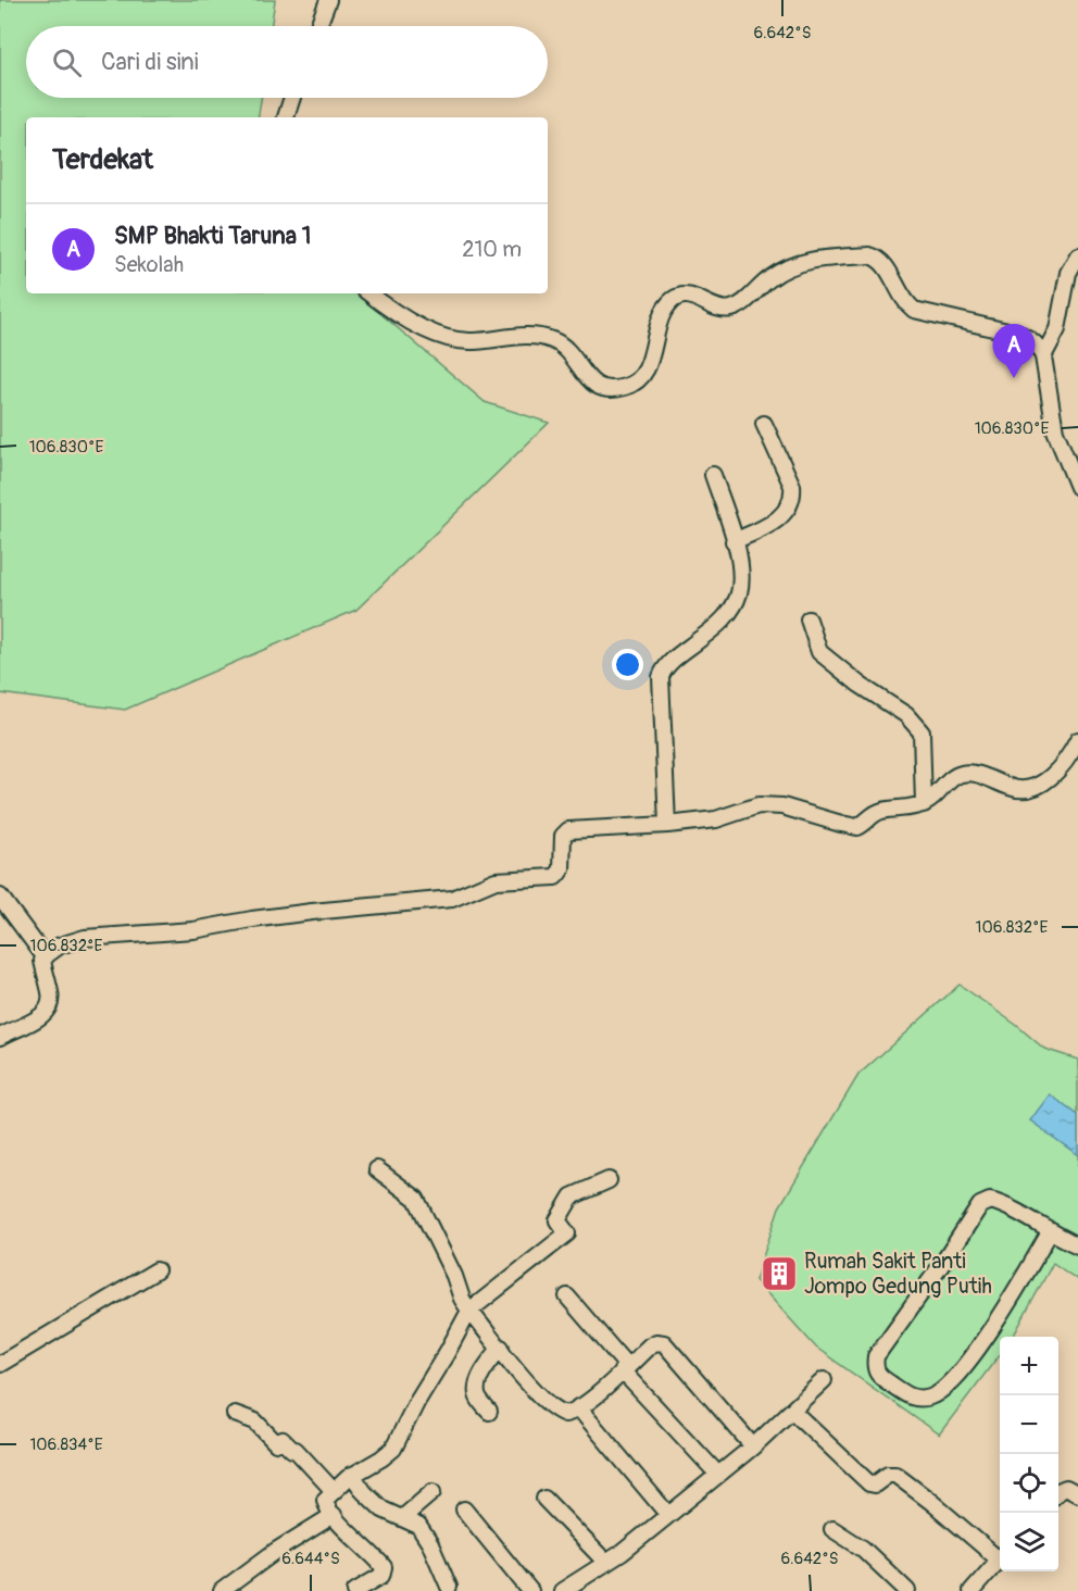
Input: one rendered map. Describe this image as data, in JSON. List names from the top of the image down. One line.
{"places":{"building":["Rumah Sakit Panti Jompo Gedung Putih"]},"page":{"search":"Cari di sini","heading":"Terdekat","list":[{"mark":"A","name":"SMP Bhakti Taruna 1","note":"Sekolah","value":"210 m"}],"pins":"A","map_buttons":["+","−"]},"coordinates":["6.642°S","106.830°E","106.832°E","106.834°E","6.644°S"]}
